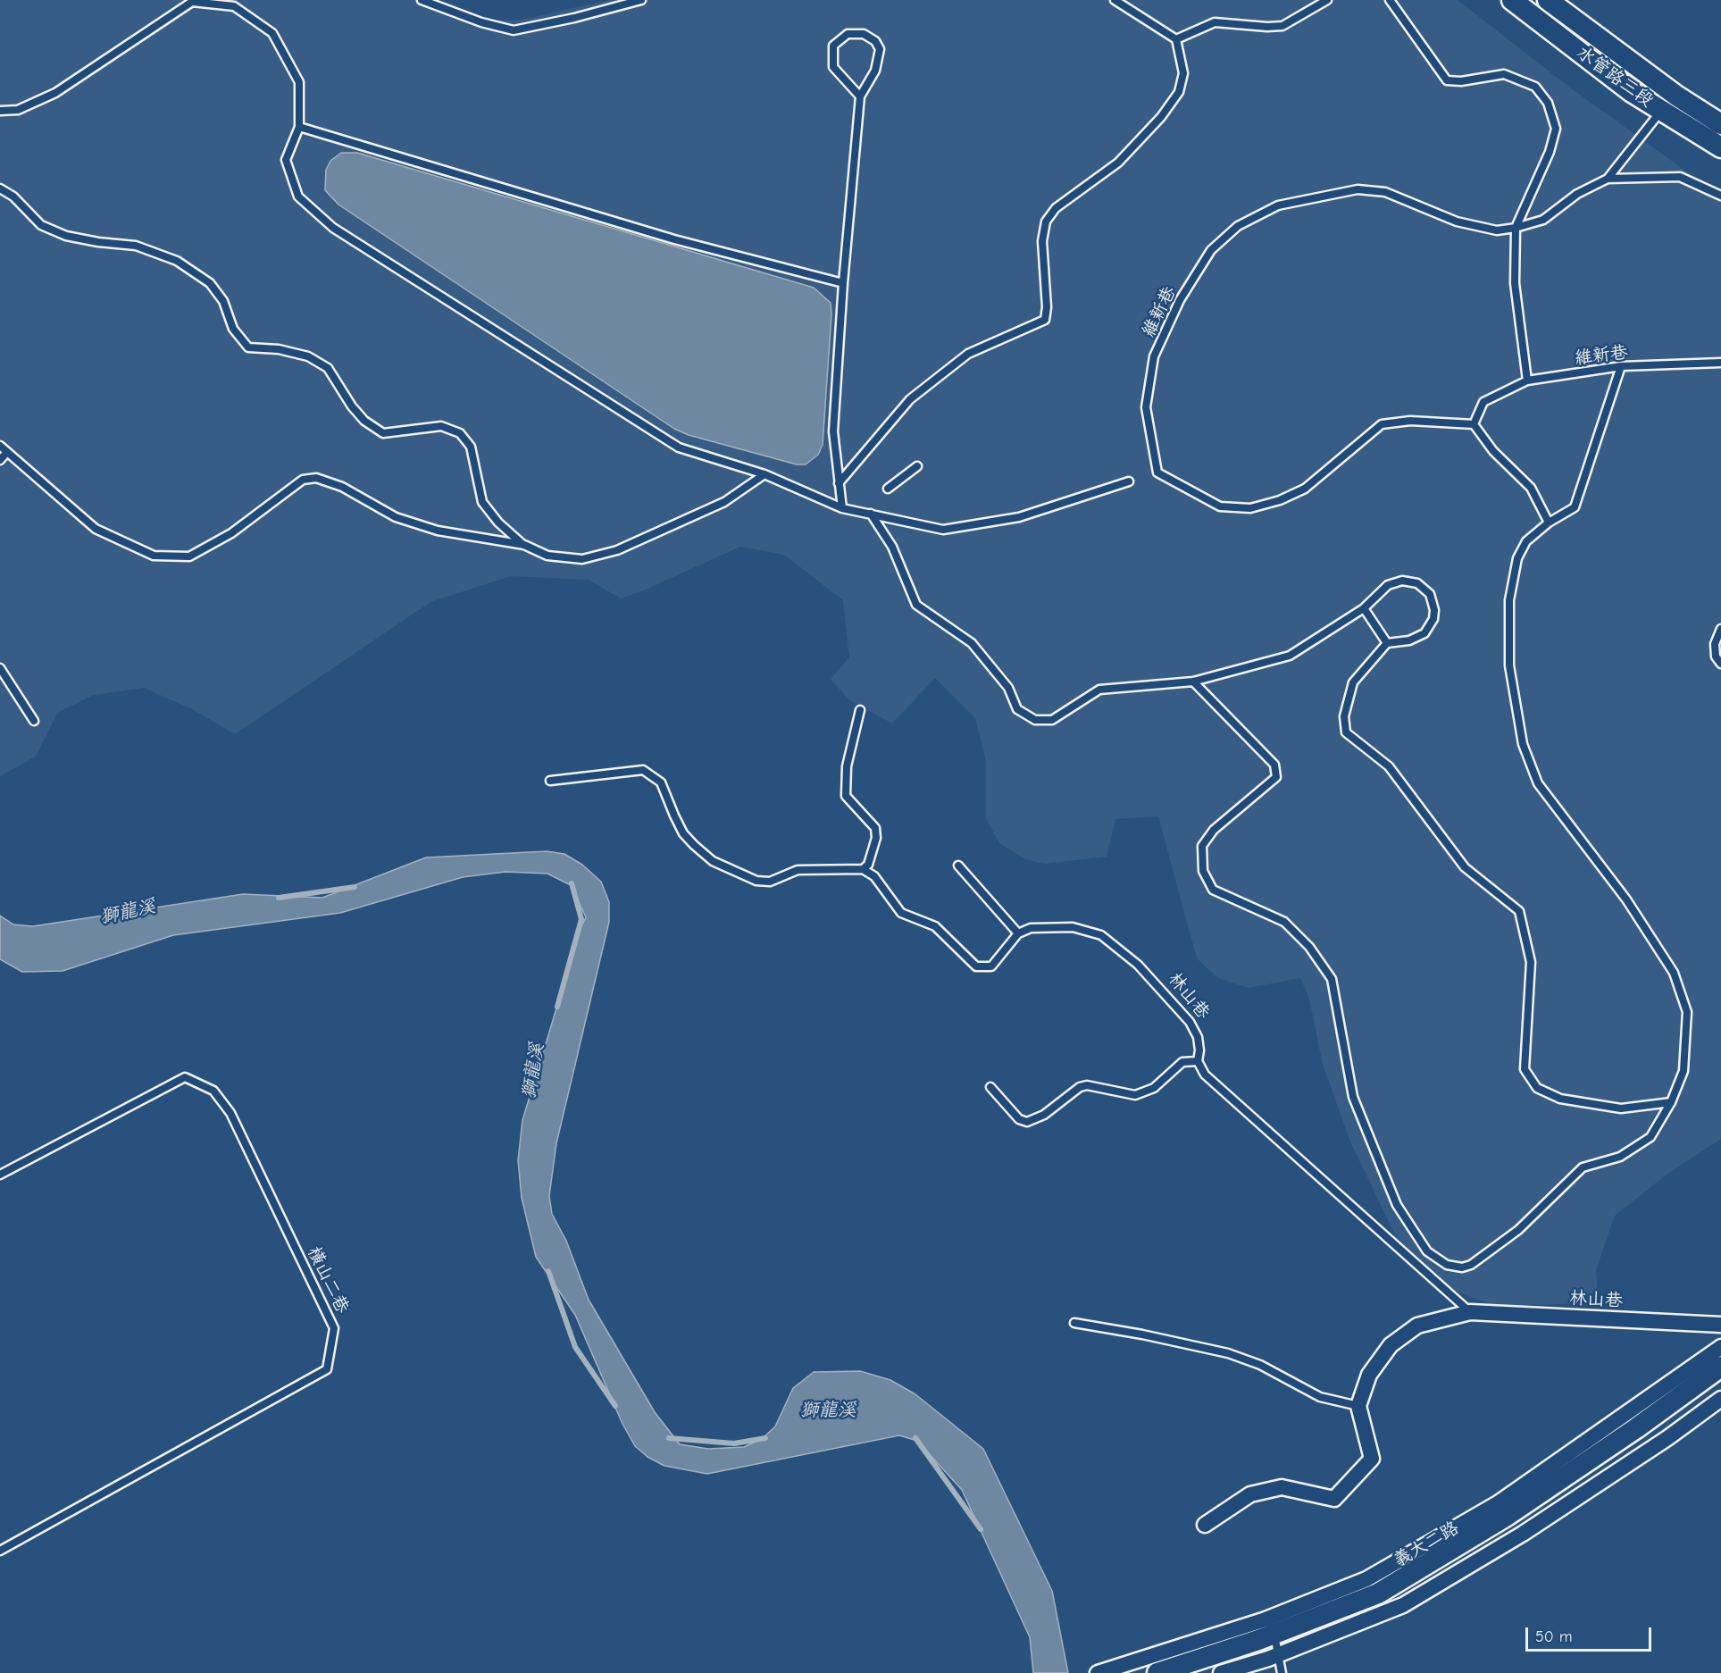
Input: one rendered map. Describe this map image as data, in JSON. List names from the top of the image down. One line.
{"streets":{"street":["水管路三段","林山巷","義大二路"],"lane":["維新巷","橫山二巷"]},"crossings":[["水管路三段","維新巷"]],"water":["獅龍溪"],"scale_bar":"50 m"}
